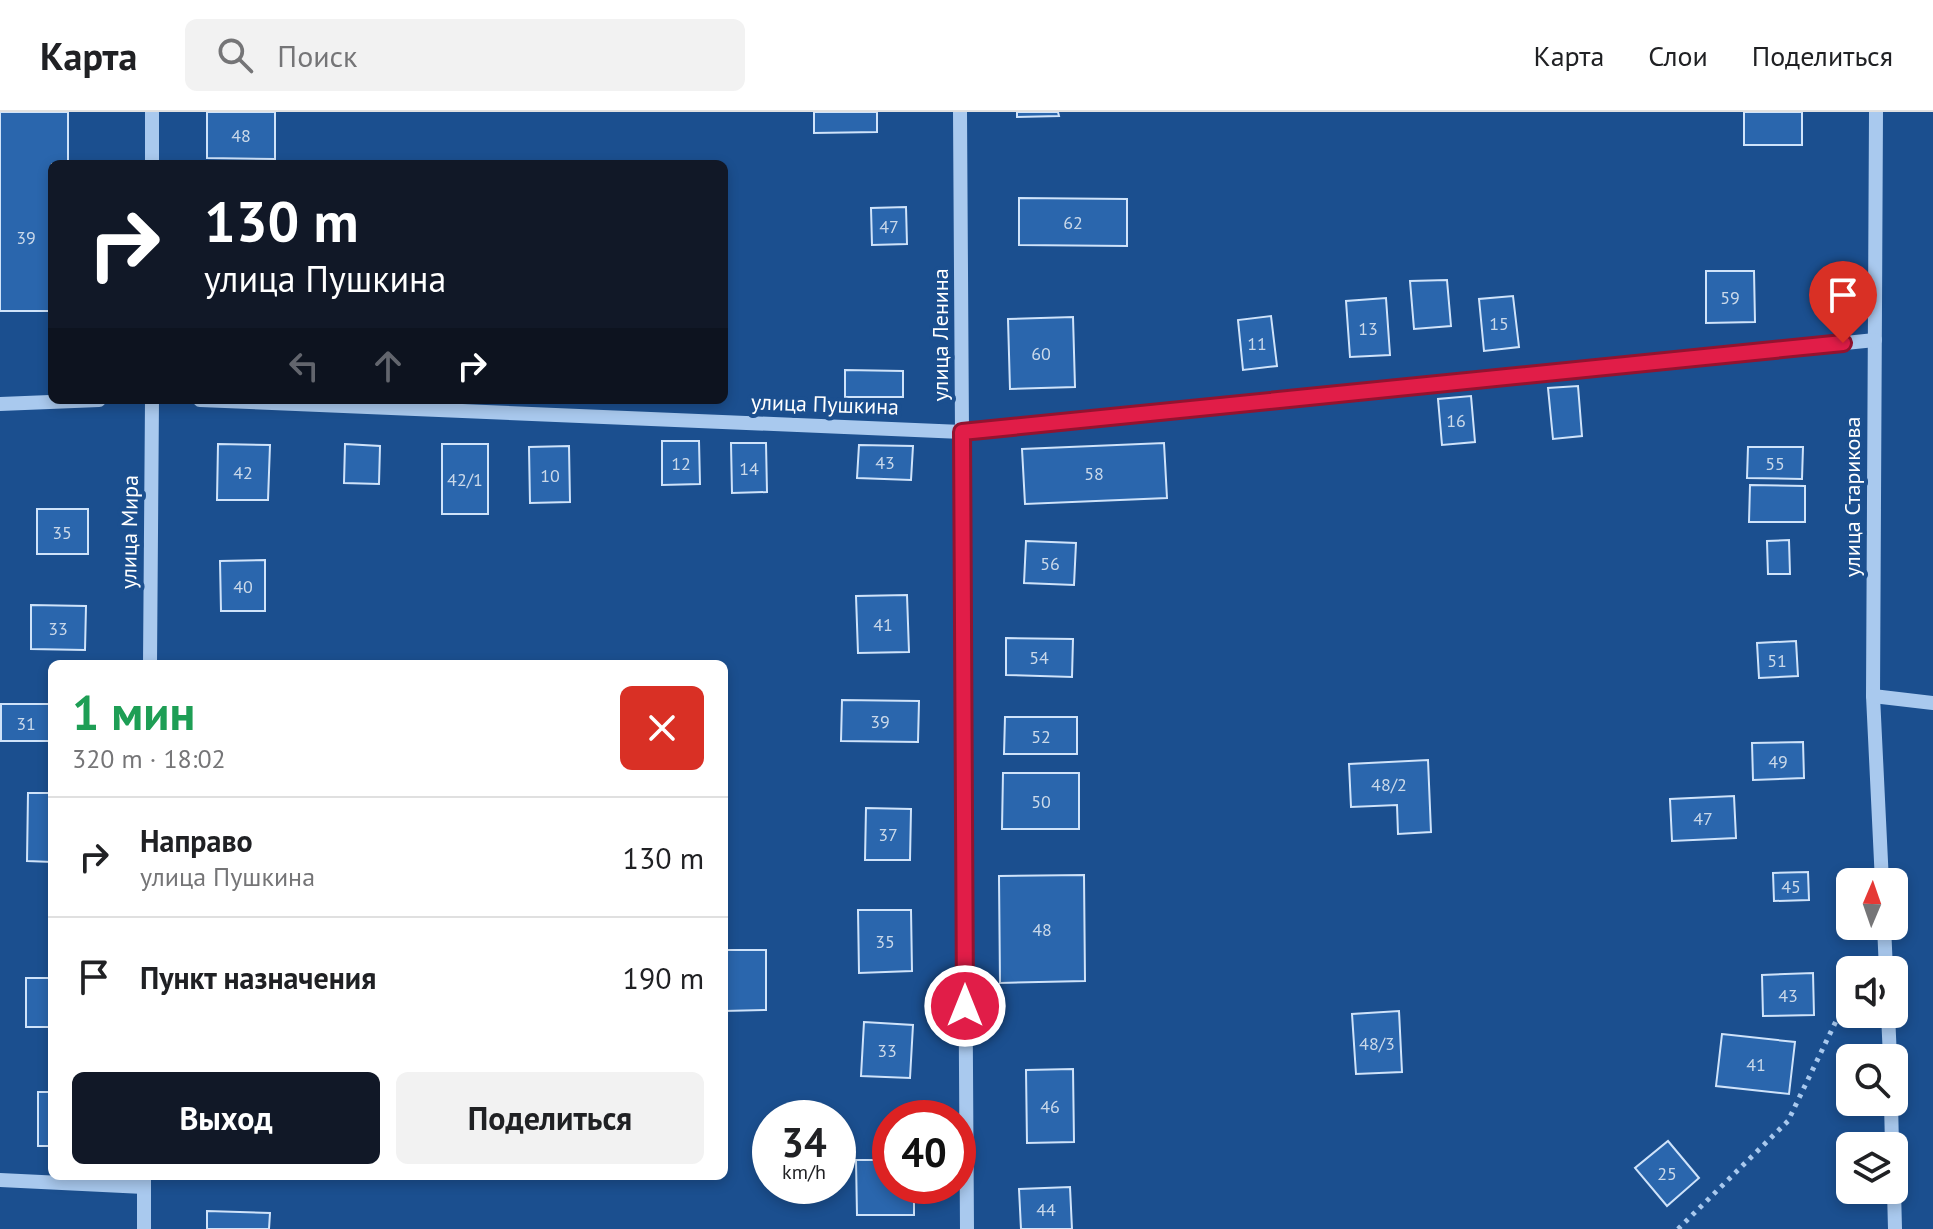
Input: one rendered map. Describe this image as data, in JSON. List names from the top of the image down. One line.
{"streets":{"street":["улица Ленина","улица Пушкина","улица Старикова","улица Мира"]},"crossings":[["улица Ленина","улица Пушкина"],["улица Пушкина","улица Старикова"]],"house_numbers":["48","62","47","39","59","15","13","11","60","16","43","12","55","14","42","58","10","42/1","35","56","40","41","33","54","51","39","31","52","49","48/2","50","47","37","45","48","35","43","48/3","33","41","46","25","44"],"north":"top","page":{"header":"Карта","search":"Поиск","nav":["Карта","Слои","Поделиться"],"turn":["130 m","улица Пушкина"],"heading":["1 мин","320 m · 18:02"],"list":[{"name":"Направо","note":"улица Пушкина","value":"130 m"},{"name":"Пункт назначения","value":"190 m"}],"buttons":["Выход","Поделиться"],"speed":"34 km/h","limit":"40"}}
